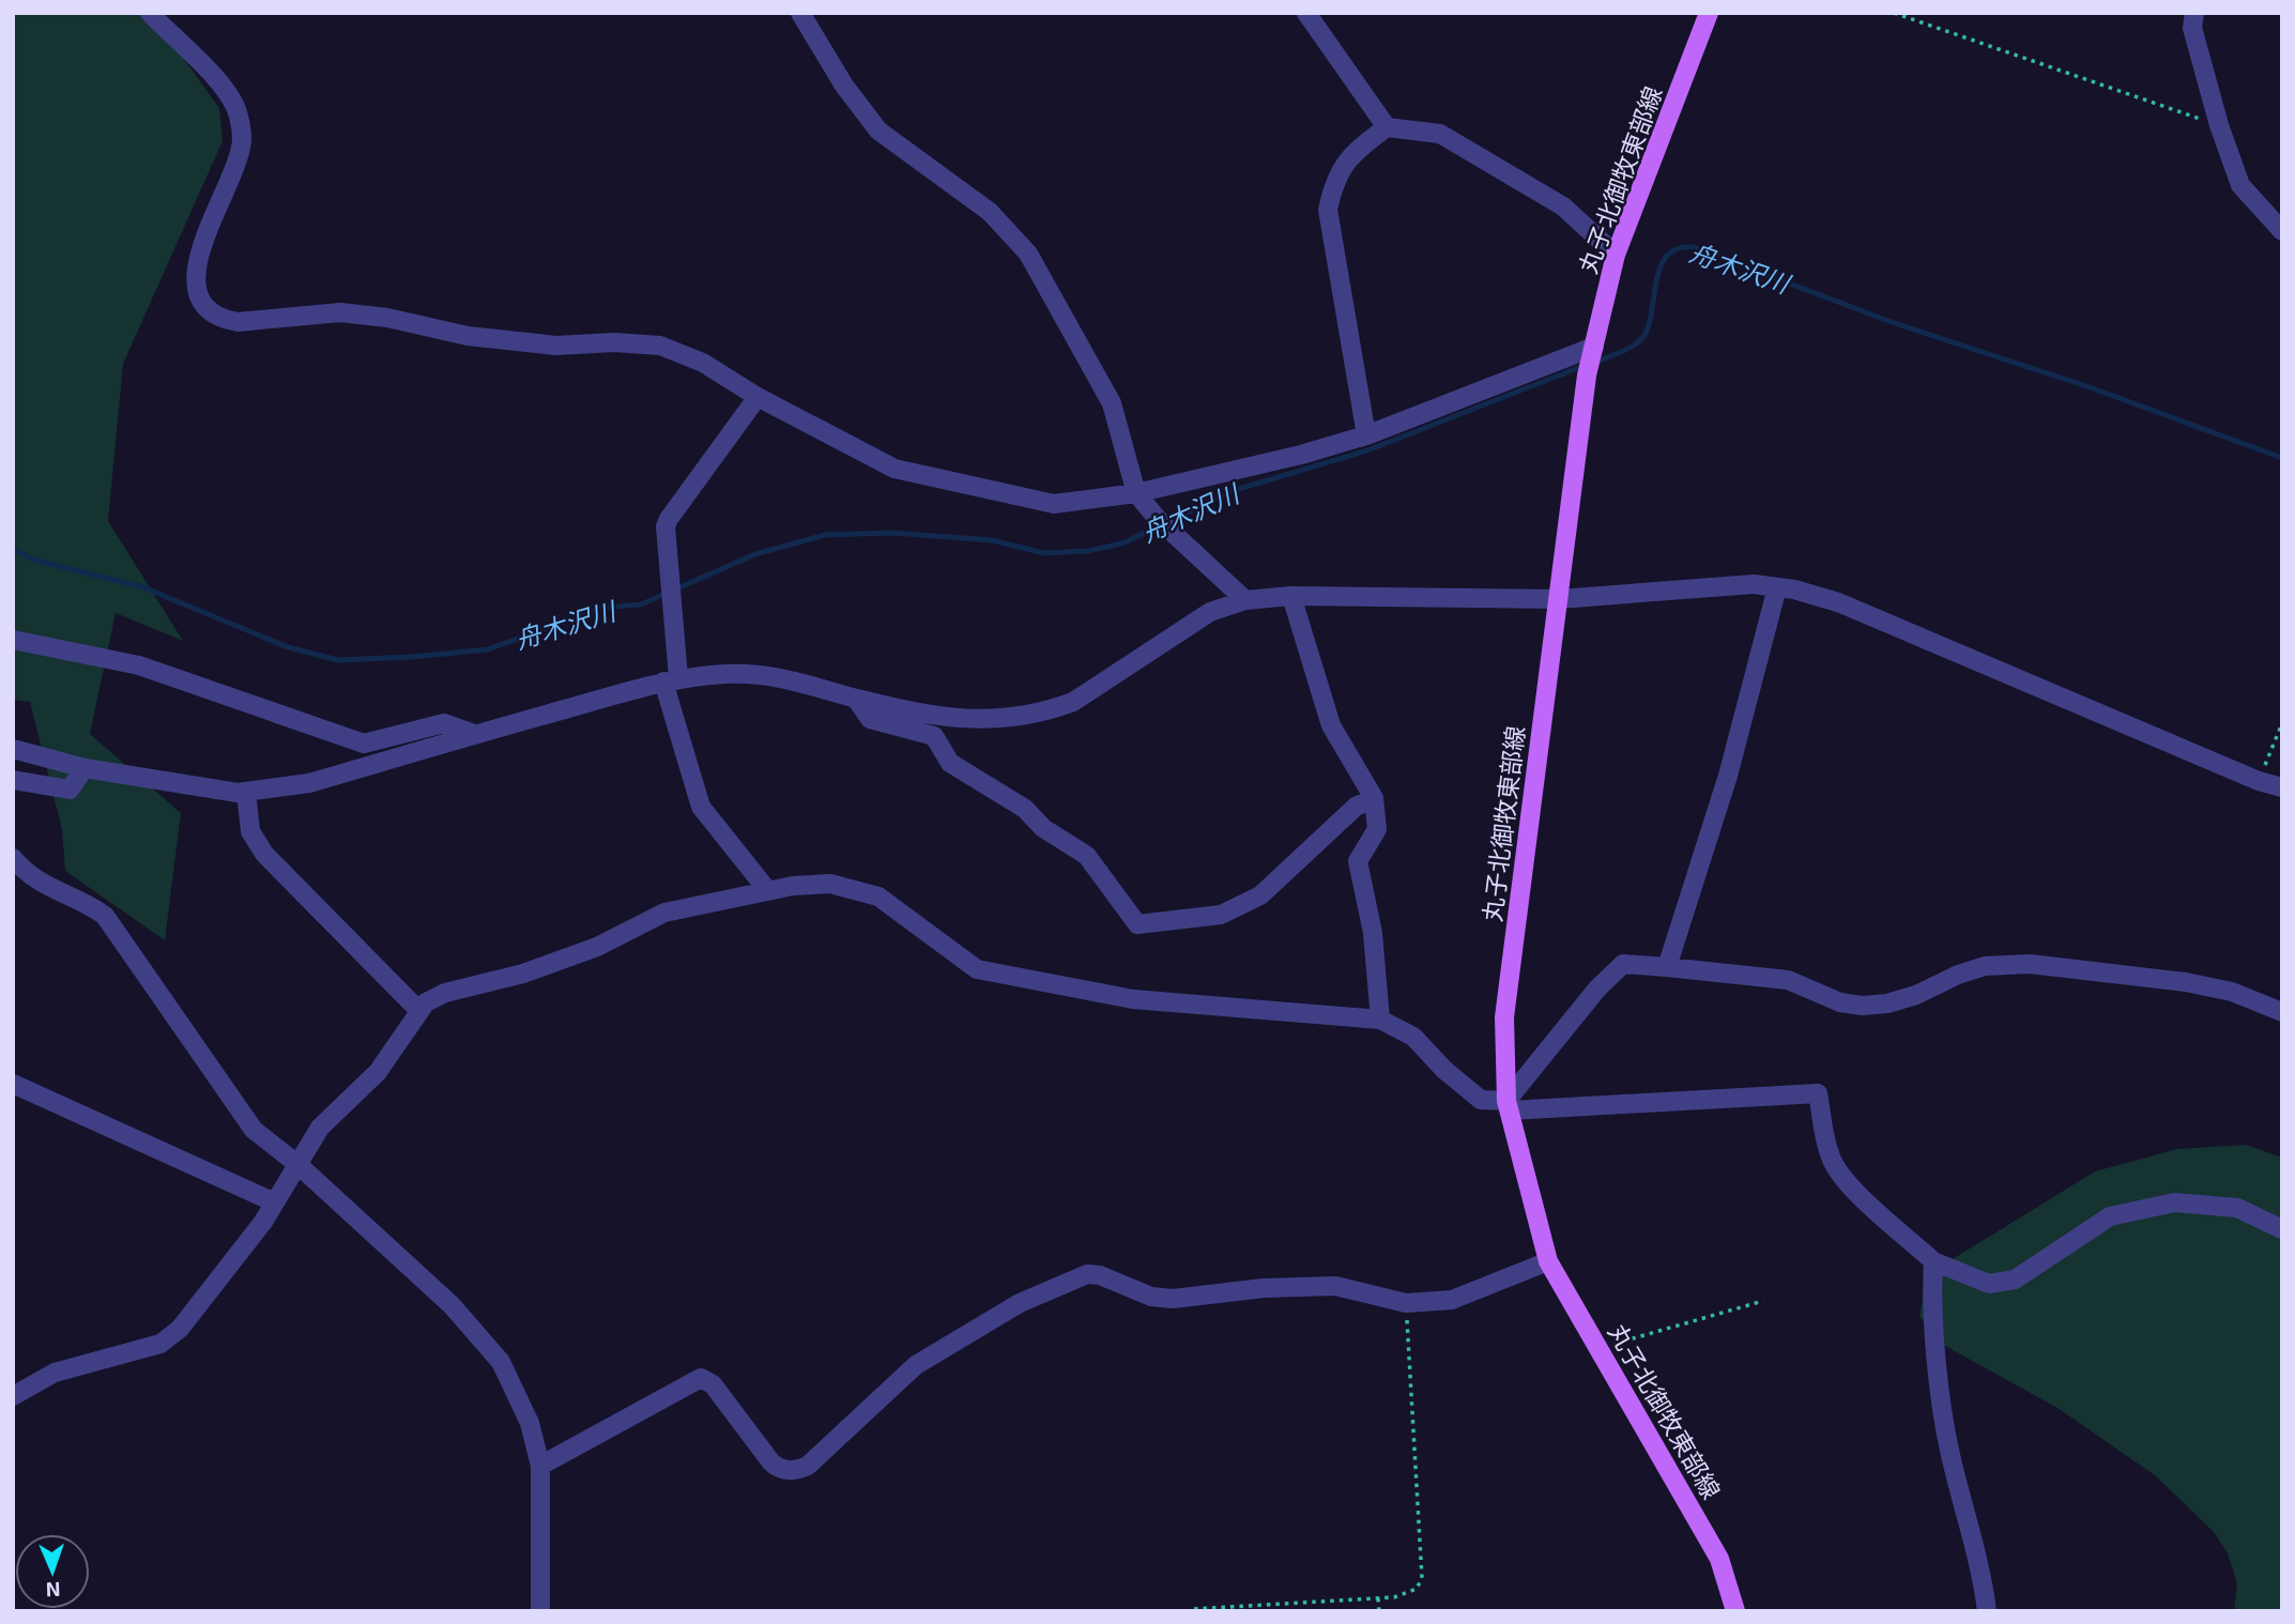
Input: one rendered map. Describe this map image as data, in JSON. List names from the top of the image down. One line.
{"streets":{"main road":["丸子北御牧東部線"]},"water":["舟木沢川"],"north":"bottom"}
